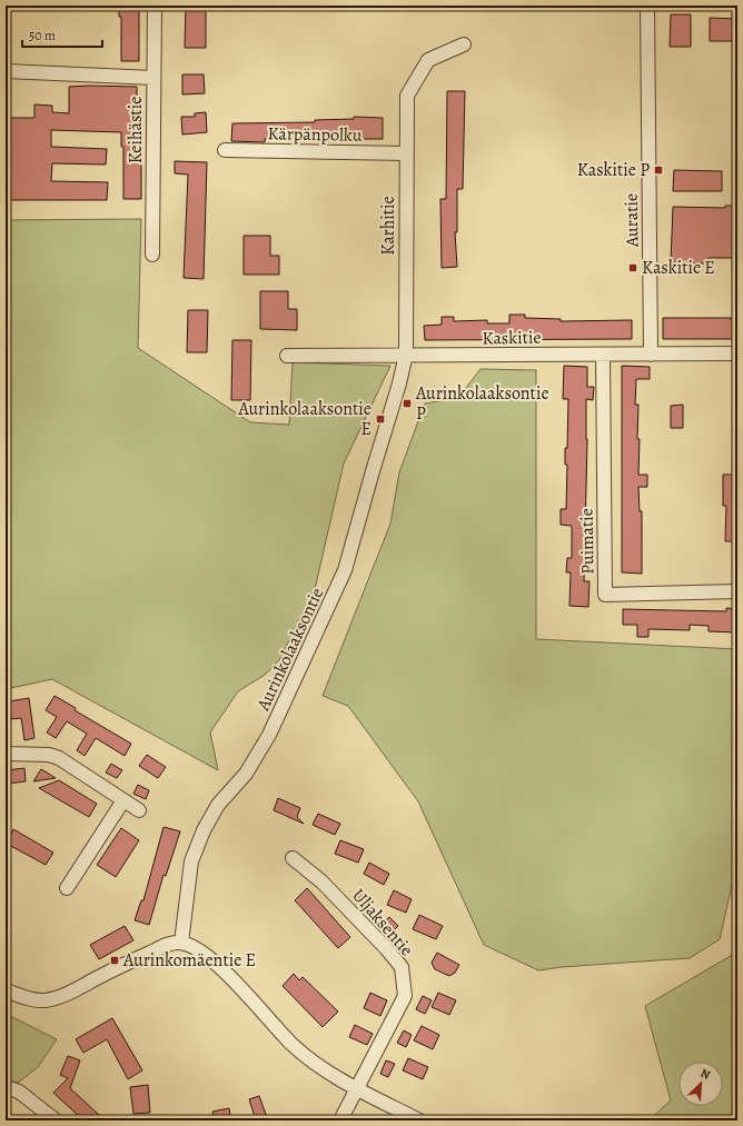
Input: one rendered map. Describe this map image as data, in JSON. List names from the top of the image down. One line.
{"streets":{"street":["Keihästie","Kärpänpolku","Auratie","Karhitie","Kaskitie","Puimatie","Aurinkolaaksontie","Uljaksentie"]},"crossings":[["Kärpänpolku","Karhitie"],["Auratie","Kaskitie"],["Karhitie","Kaskitie"],["Karhitie","Aurinkolaaksontie"],["Kaskitie","Puimatie"],["Kaskitie","Aurinkolaaksontie"]],"places":{"transit":["Kaskitie P","Kaskitie E","Aurinkolaaksontie P","Aurinkolaaksontie E","Aurinkomäentie E"]},"scale_bar":"50 m","north":"top right"}
